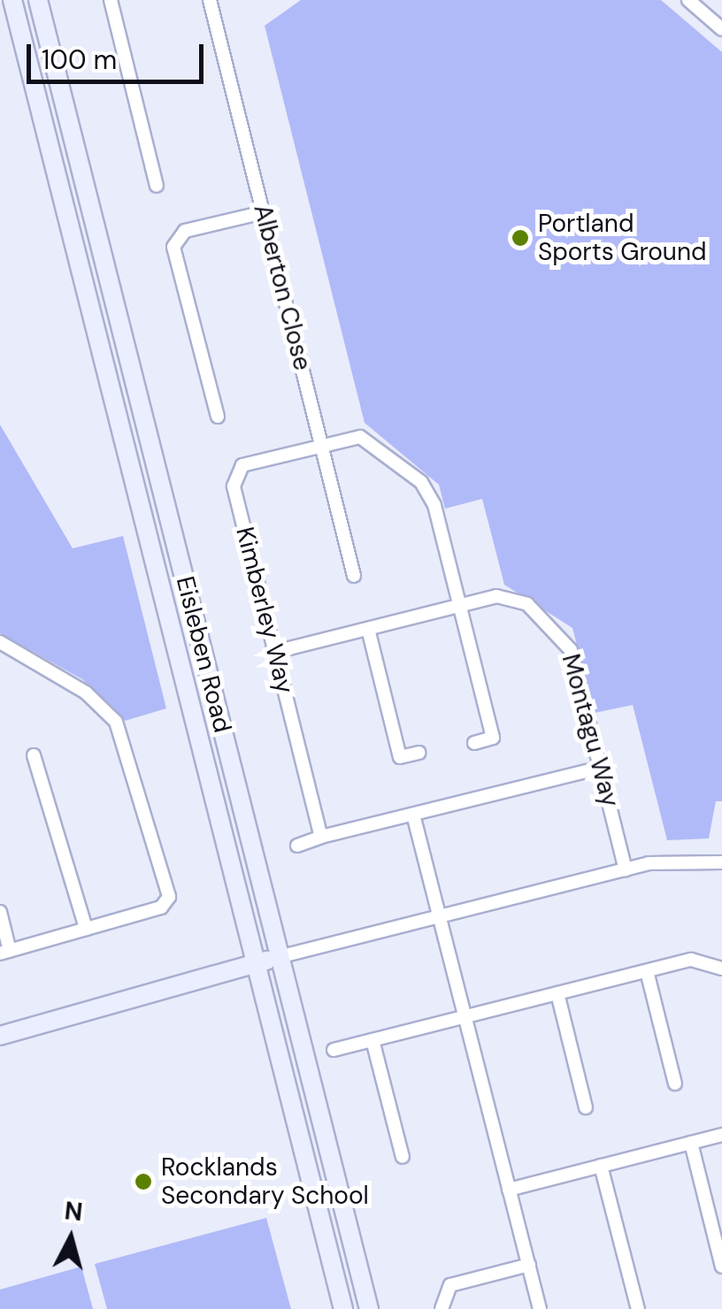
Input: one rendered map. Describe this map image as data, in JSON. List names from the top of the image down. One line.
{"streets":{"main road":["Eisleben Road"],"street":["Alberton Close","Kimberley Way","Montagu Way"]},"crossings":[["Alberton Close","Kimberley Way"],["Kimberley Way","Montagu Way"]],"places":["Portland Sports Ground","Rocklands Secondary School"],"scale_bar":"100 m","north":"top"}
